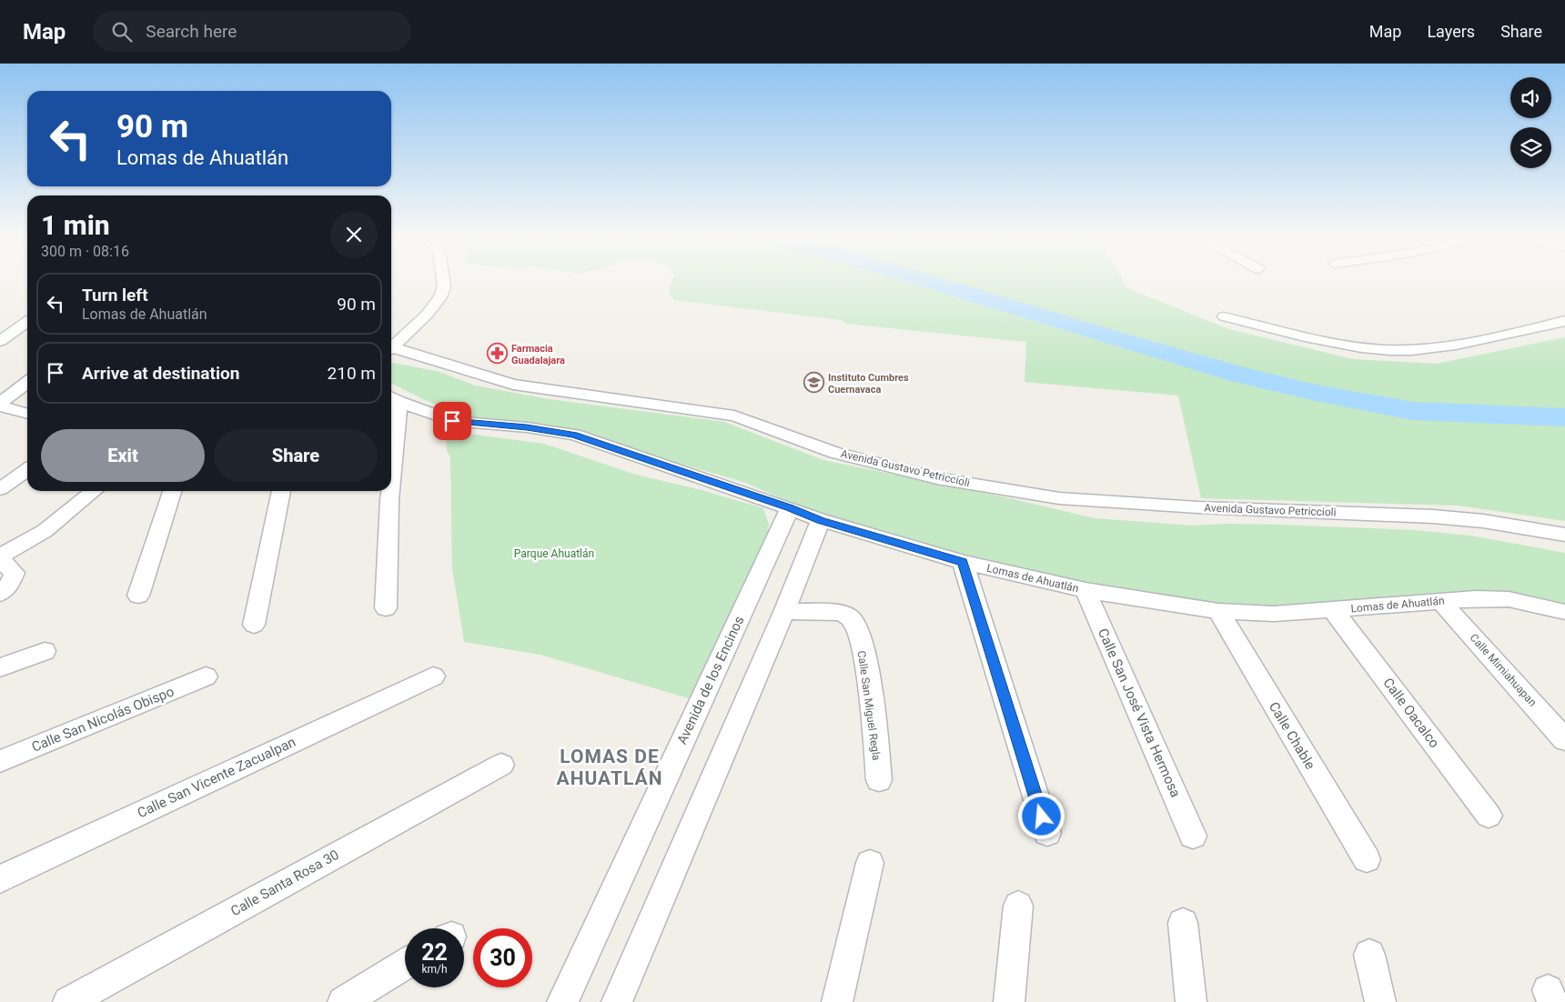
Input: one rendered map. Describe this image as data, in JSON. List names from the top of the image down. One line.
{"streets":{"street":["Avenida Gustavo Petriccioli","Lomas de Ahuatlán","Calle Mimiahuapan","Avenida de los Encinos","Calle San Miguel Regla","Calle San José Vista Hermosa","Calle Oacalco","Calle San Nicolás Obispo","Calle Chable","Calle San Vicente Zacualpan","Calle Santa Rosa 30"]},"crossings":[["Lomas de Ahuatlán","Calle Mimiahuapan"],["Lomas de Ahuatlán","Avenida de los Encinos"],["Lomas de Ahuatlán","Calle San José Vista Hermosa"],["Lomas de Ahuatlán","Calle Oacalco"],["Lomas de Ahuatlán","Calle Chable"]],"districts":["LOMAS DE AHUATLÁN"],"parks":["Parque Ahuatlán"],"places":{"pharmacy":["Farmacia Guadalajara"],"school or university":["Instituto Cumbres Cuernavaca"]},"page":{"header":"Map","search":"Search here","nav":["Map","Layers","Share"],"turn":["90 m","Lomas de Ahuatlán"],"heading":["1 min","300 m · 08:16"],"list":[{"name":"Turn left","note":"Lomas de Ahuatlán","value":"90 m"},{"name":"Arrive at destination","value":"210 m"}],"buttons":["Exit","Share"],"speed":"22 km/h","limit":"30"}}
